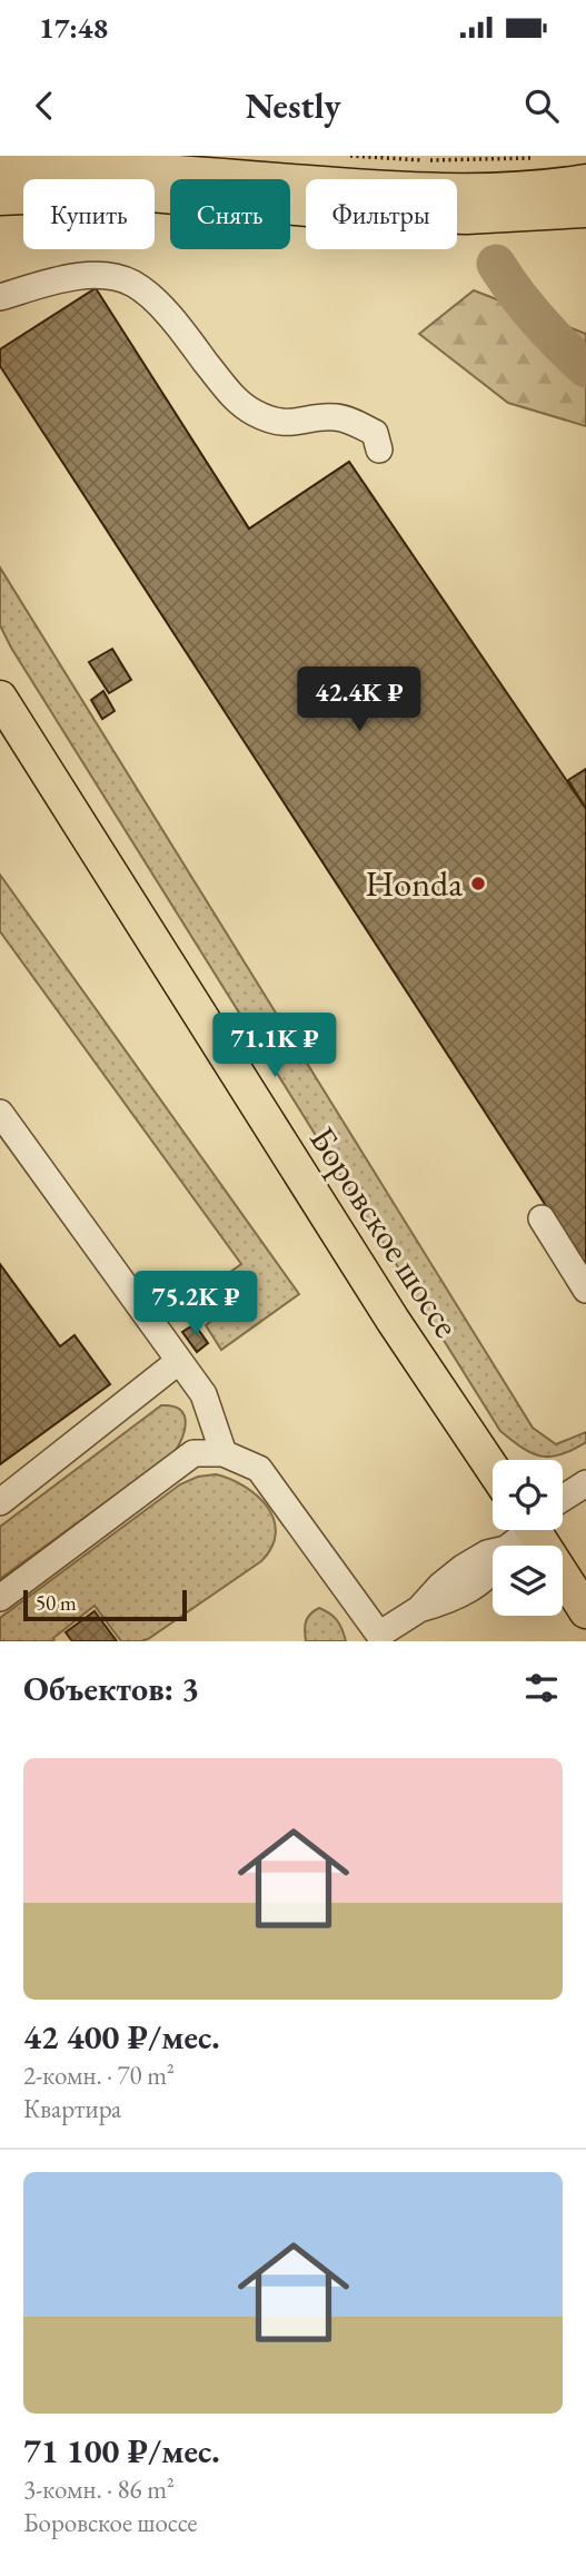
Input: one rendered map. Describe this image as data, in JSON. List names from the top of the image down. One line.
{"streets":{"main road":["Боровское шоссе"]},"places":["Honda"],"scale_bar":"50 m","page":{"status":"17:48","header":"Nestly","chip":["Купить","Снять","Фильтры"],"price":["42.4K ₽","71.1K ₽","75.2K ₽"],"scale":"50 m","heading":"Объектов: 3","list":[{"name":"42 400 ₽/мес.","note":"2-комн. · 70 m² · Квартира"},{"name":"71 100 ₽/мес.","note":"3-комн. · 86 m² · Боровское шоссе"}]}}
